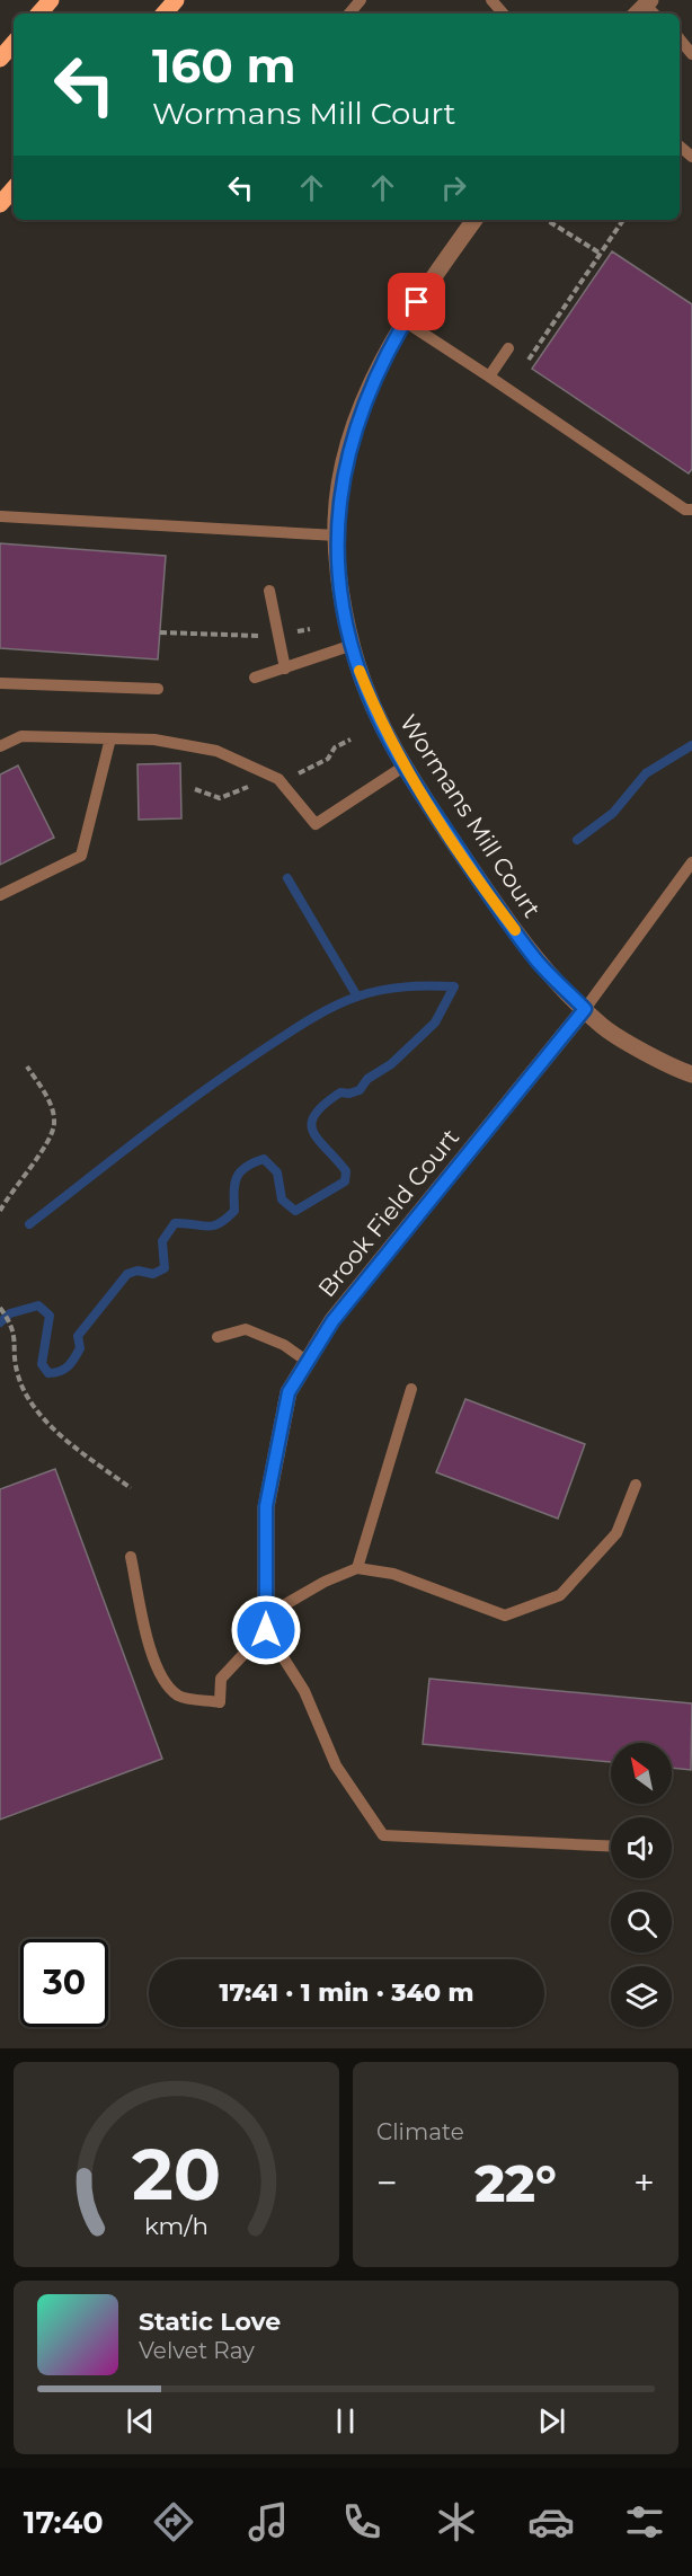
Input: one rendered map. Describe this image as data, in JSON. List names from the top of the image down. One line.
{"streets":{"street":["Wormans Mill Court","Brook Field Court"]},"crossings":[["Wormans Mill Court","Brook Field Court"]],"north":"top left","page":{"turn":["160 m","Wormans Mill Court"],"limit":"30","trip":"17:41 · 1 min · 340 m","tile":"Climate","heat":["−","22°","+"],"song":["Static Love","Velvet Ray"],"tabs":"17:40","gauge":["20","km/h"]}}
